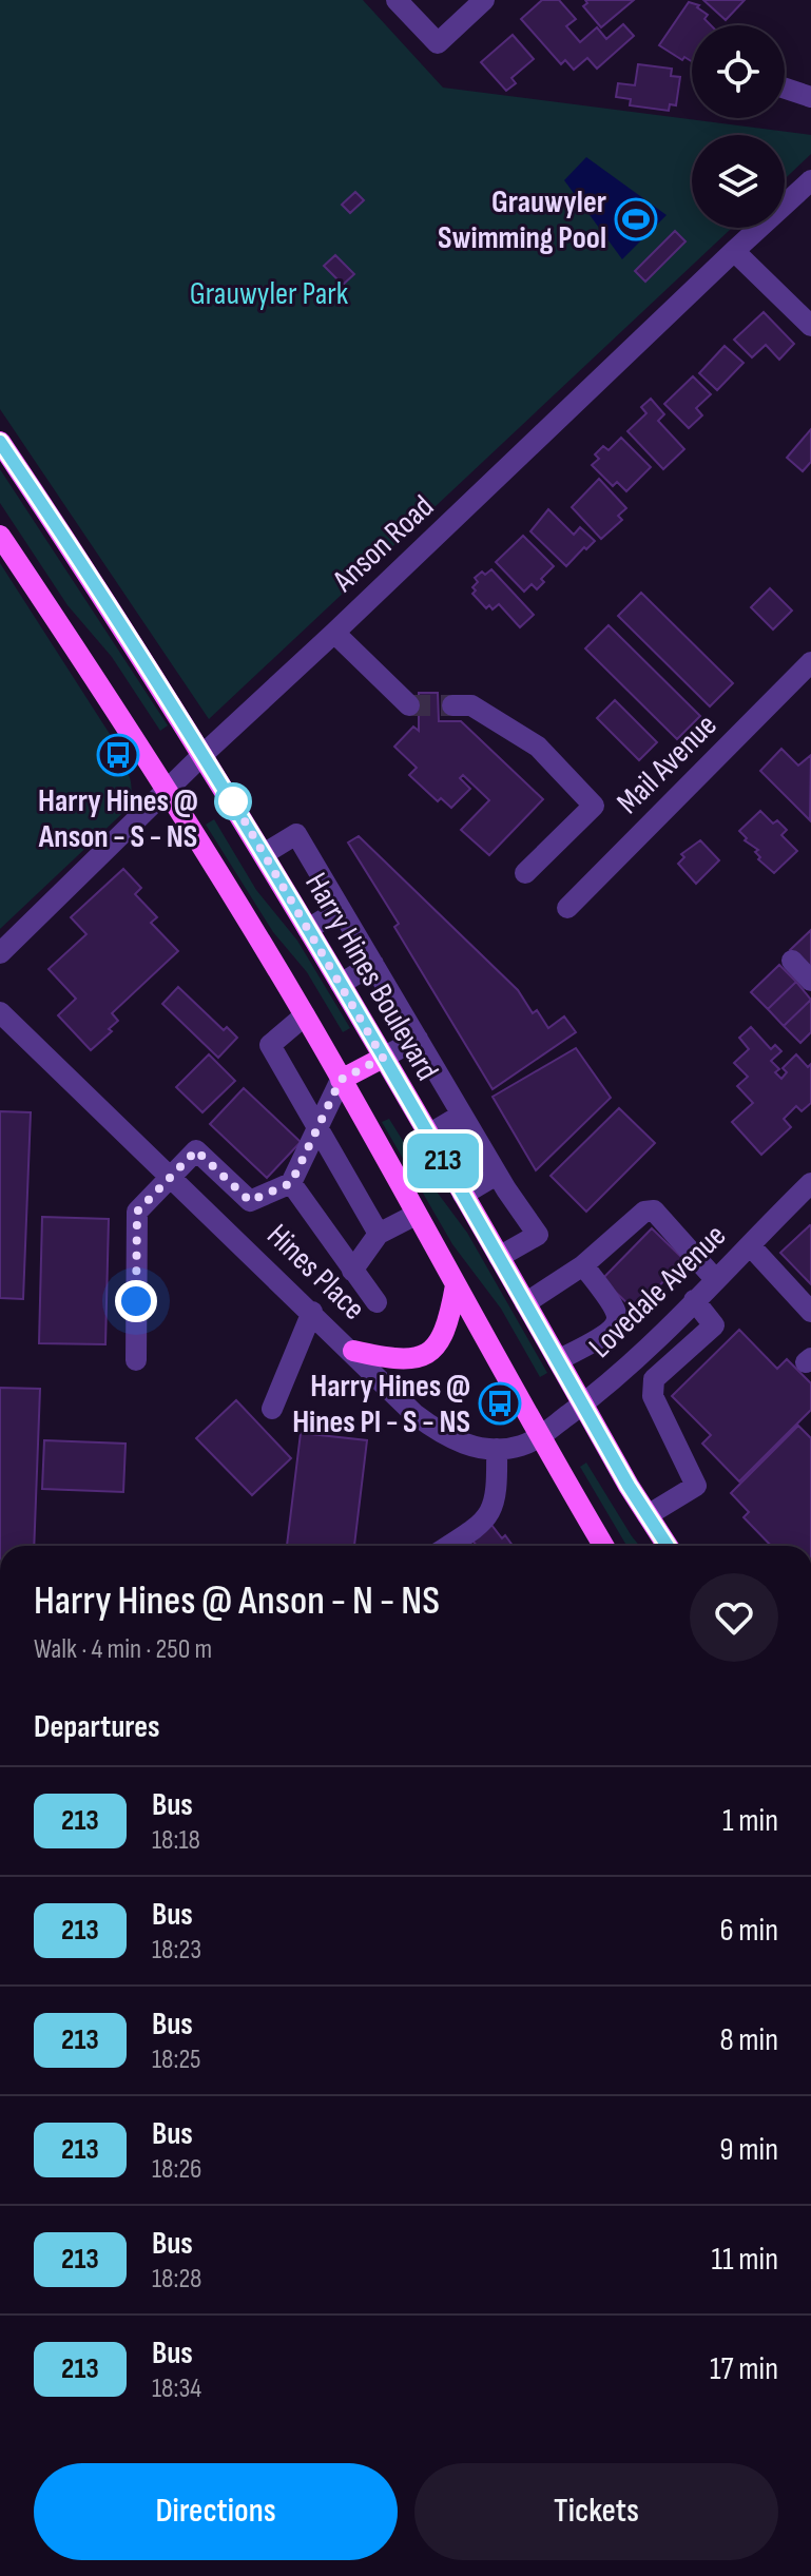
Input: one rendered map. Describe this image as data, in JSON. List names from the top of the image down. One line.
{"streets":{"main road":["Harry Hines Boulevard"],"street":["Anson Road","Mail Avenue","Hines Place","Lovedale Avenue"]},"crossings":[["Anson Road","Harry Hines Boulevard"],["Harry Hines Boulevard","Lovedale Avenue"],["Hines Place","Lovedale Avenue"]],"parks":["Grauwyler Park"],"places":{"sports":["Grauwyler Swimming Pool"],"bus stop":["Harry Hines @ Anson - S - NS","Harry Hines @ Hines Pl - S - NS"]},"lines":["bus line 213"],"page":{"on_map":"213","heading":[["Harry Hines @ Anson - N - NS","Walk · 4 min · 250 m"],"Departures"],"list":[{"mark":"213","name":"Bus","note":"18:18","value":"1 min"},{"mark":"213","name":"Bus","note":"18:23","value":"6 min"},{"mark":"213","name":"Bus","note":"18:25","value":"8 min"},{"mark":"213","name":"Bus","note":"18:26","value":"9 min"},{"mark":"213","name":"Bus","note":"18:28","value":"11 min"},{"mark":"213","name":"Bus","note":"18:34","value":"17 min"}],"buttons":["Directions","Tickets"]}}
